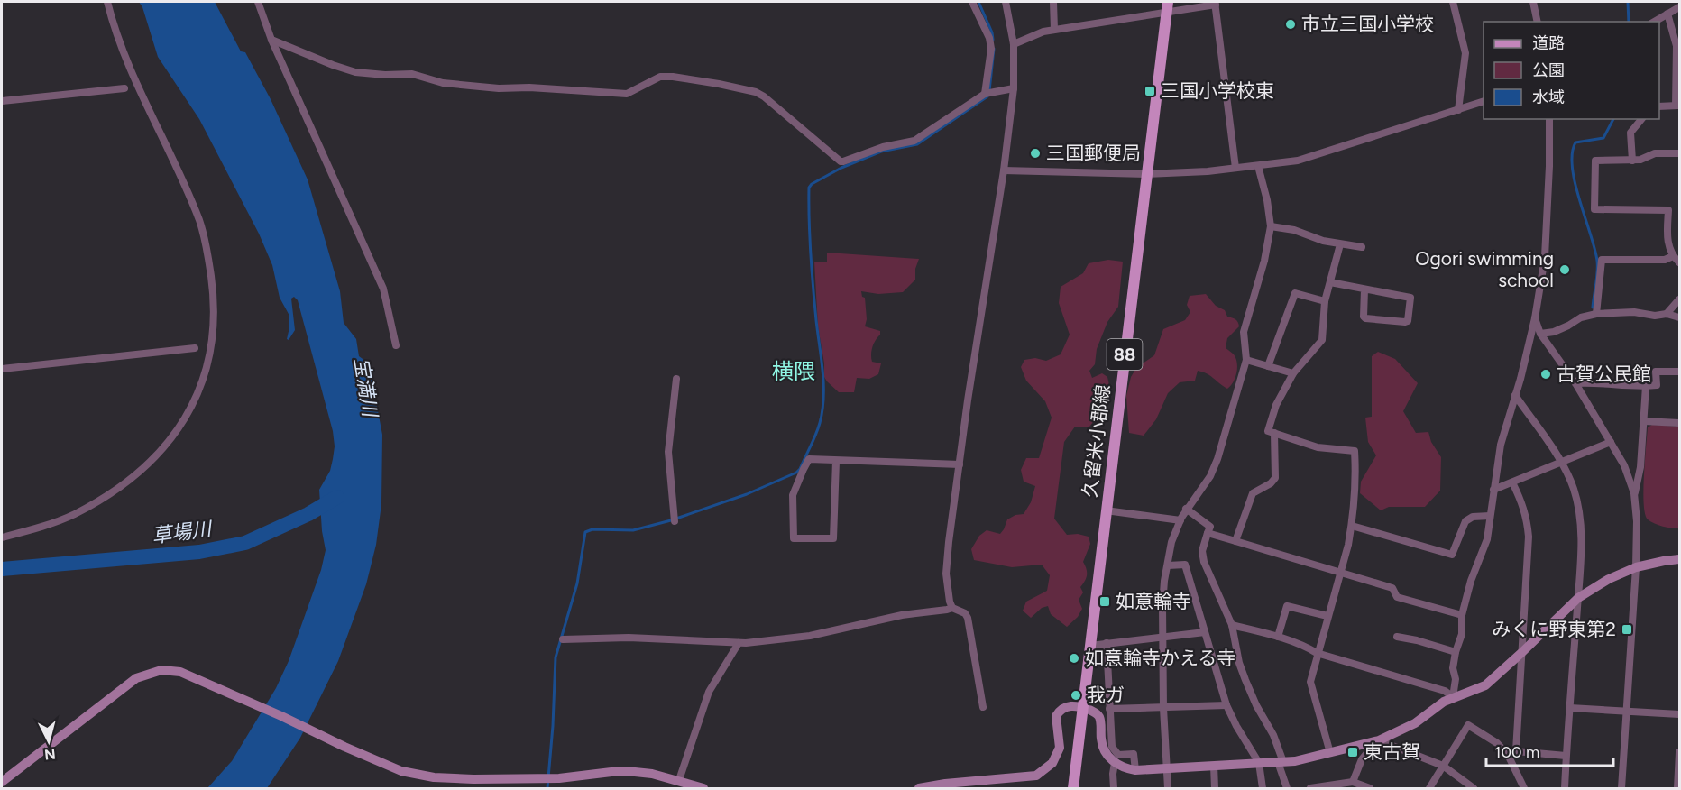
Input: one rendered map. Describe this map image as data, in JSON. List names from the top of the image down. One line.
{"streets":{"main road":["88","久留米小郡線"]},"districts":["横隈"],"water":["宝満川","草場川"],"places":{"other":["市立三国小学校","三国郵便局","Ogori swimming school","古賀公民館","如意輪寺かえる寺","我ガ"],"transit":["三国小学校東","如意輪寺","みくに野東第2","東古賀"]},"legend":["道路","公園","水域"],"scale_bar":"100 m","north":"bottom"}
